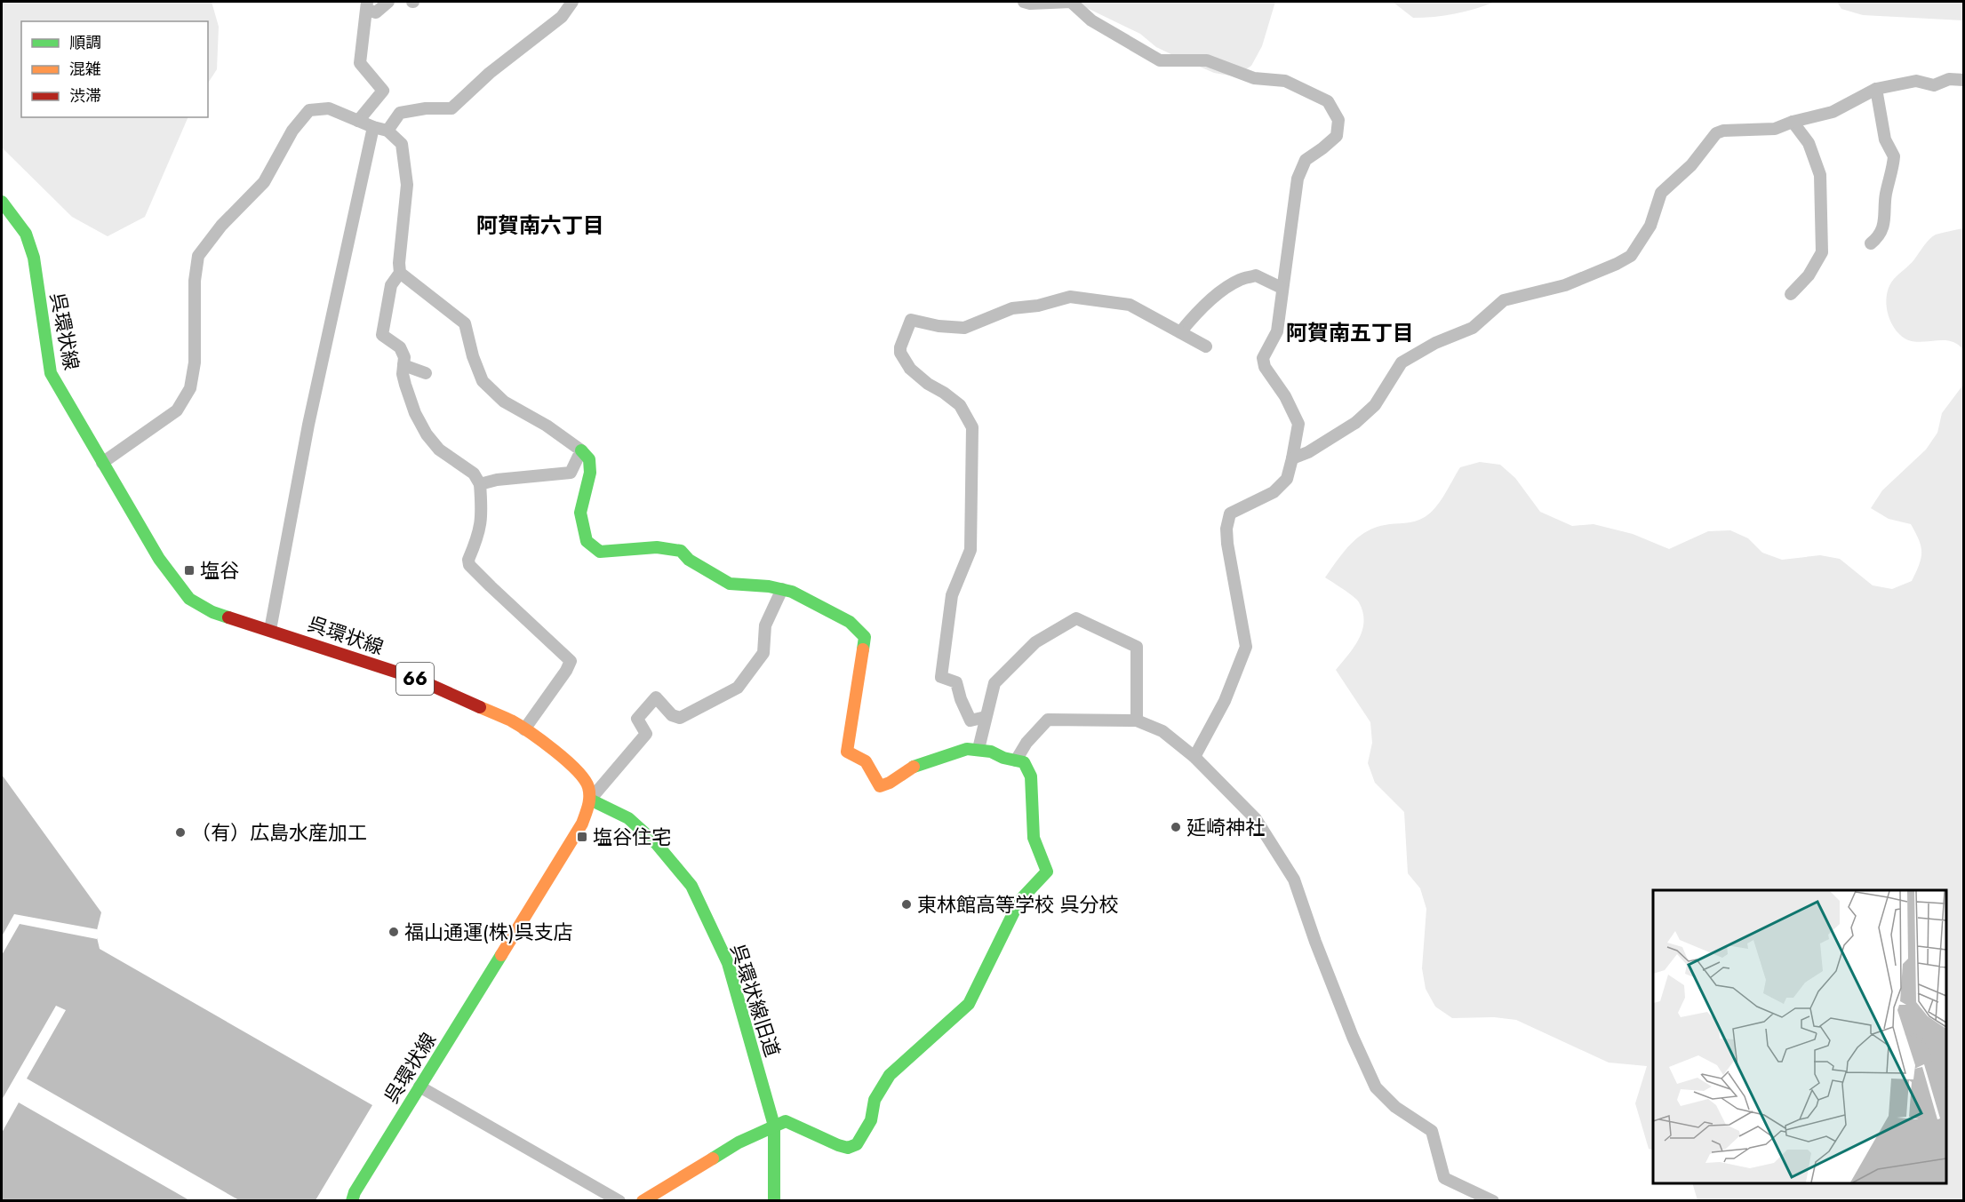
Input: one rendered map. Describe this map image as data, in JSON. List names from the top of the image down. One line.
{"streets":{"street":["呉環状線","66","呉環状線旧道"]},"crossings":[["呉環状線","呉環状線旧道"]],"districts":["阿賀南六丁目","阿賀南五丁目"],"places":{"transit":["塩谷","塩谷住宅"],"other":["延崎神社","（有）広島水産加工","東林館高等学校 呉分校","福山通運(株)呉支店"]},"legend":["順調","混雑","渋滞"]}
